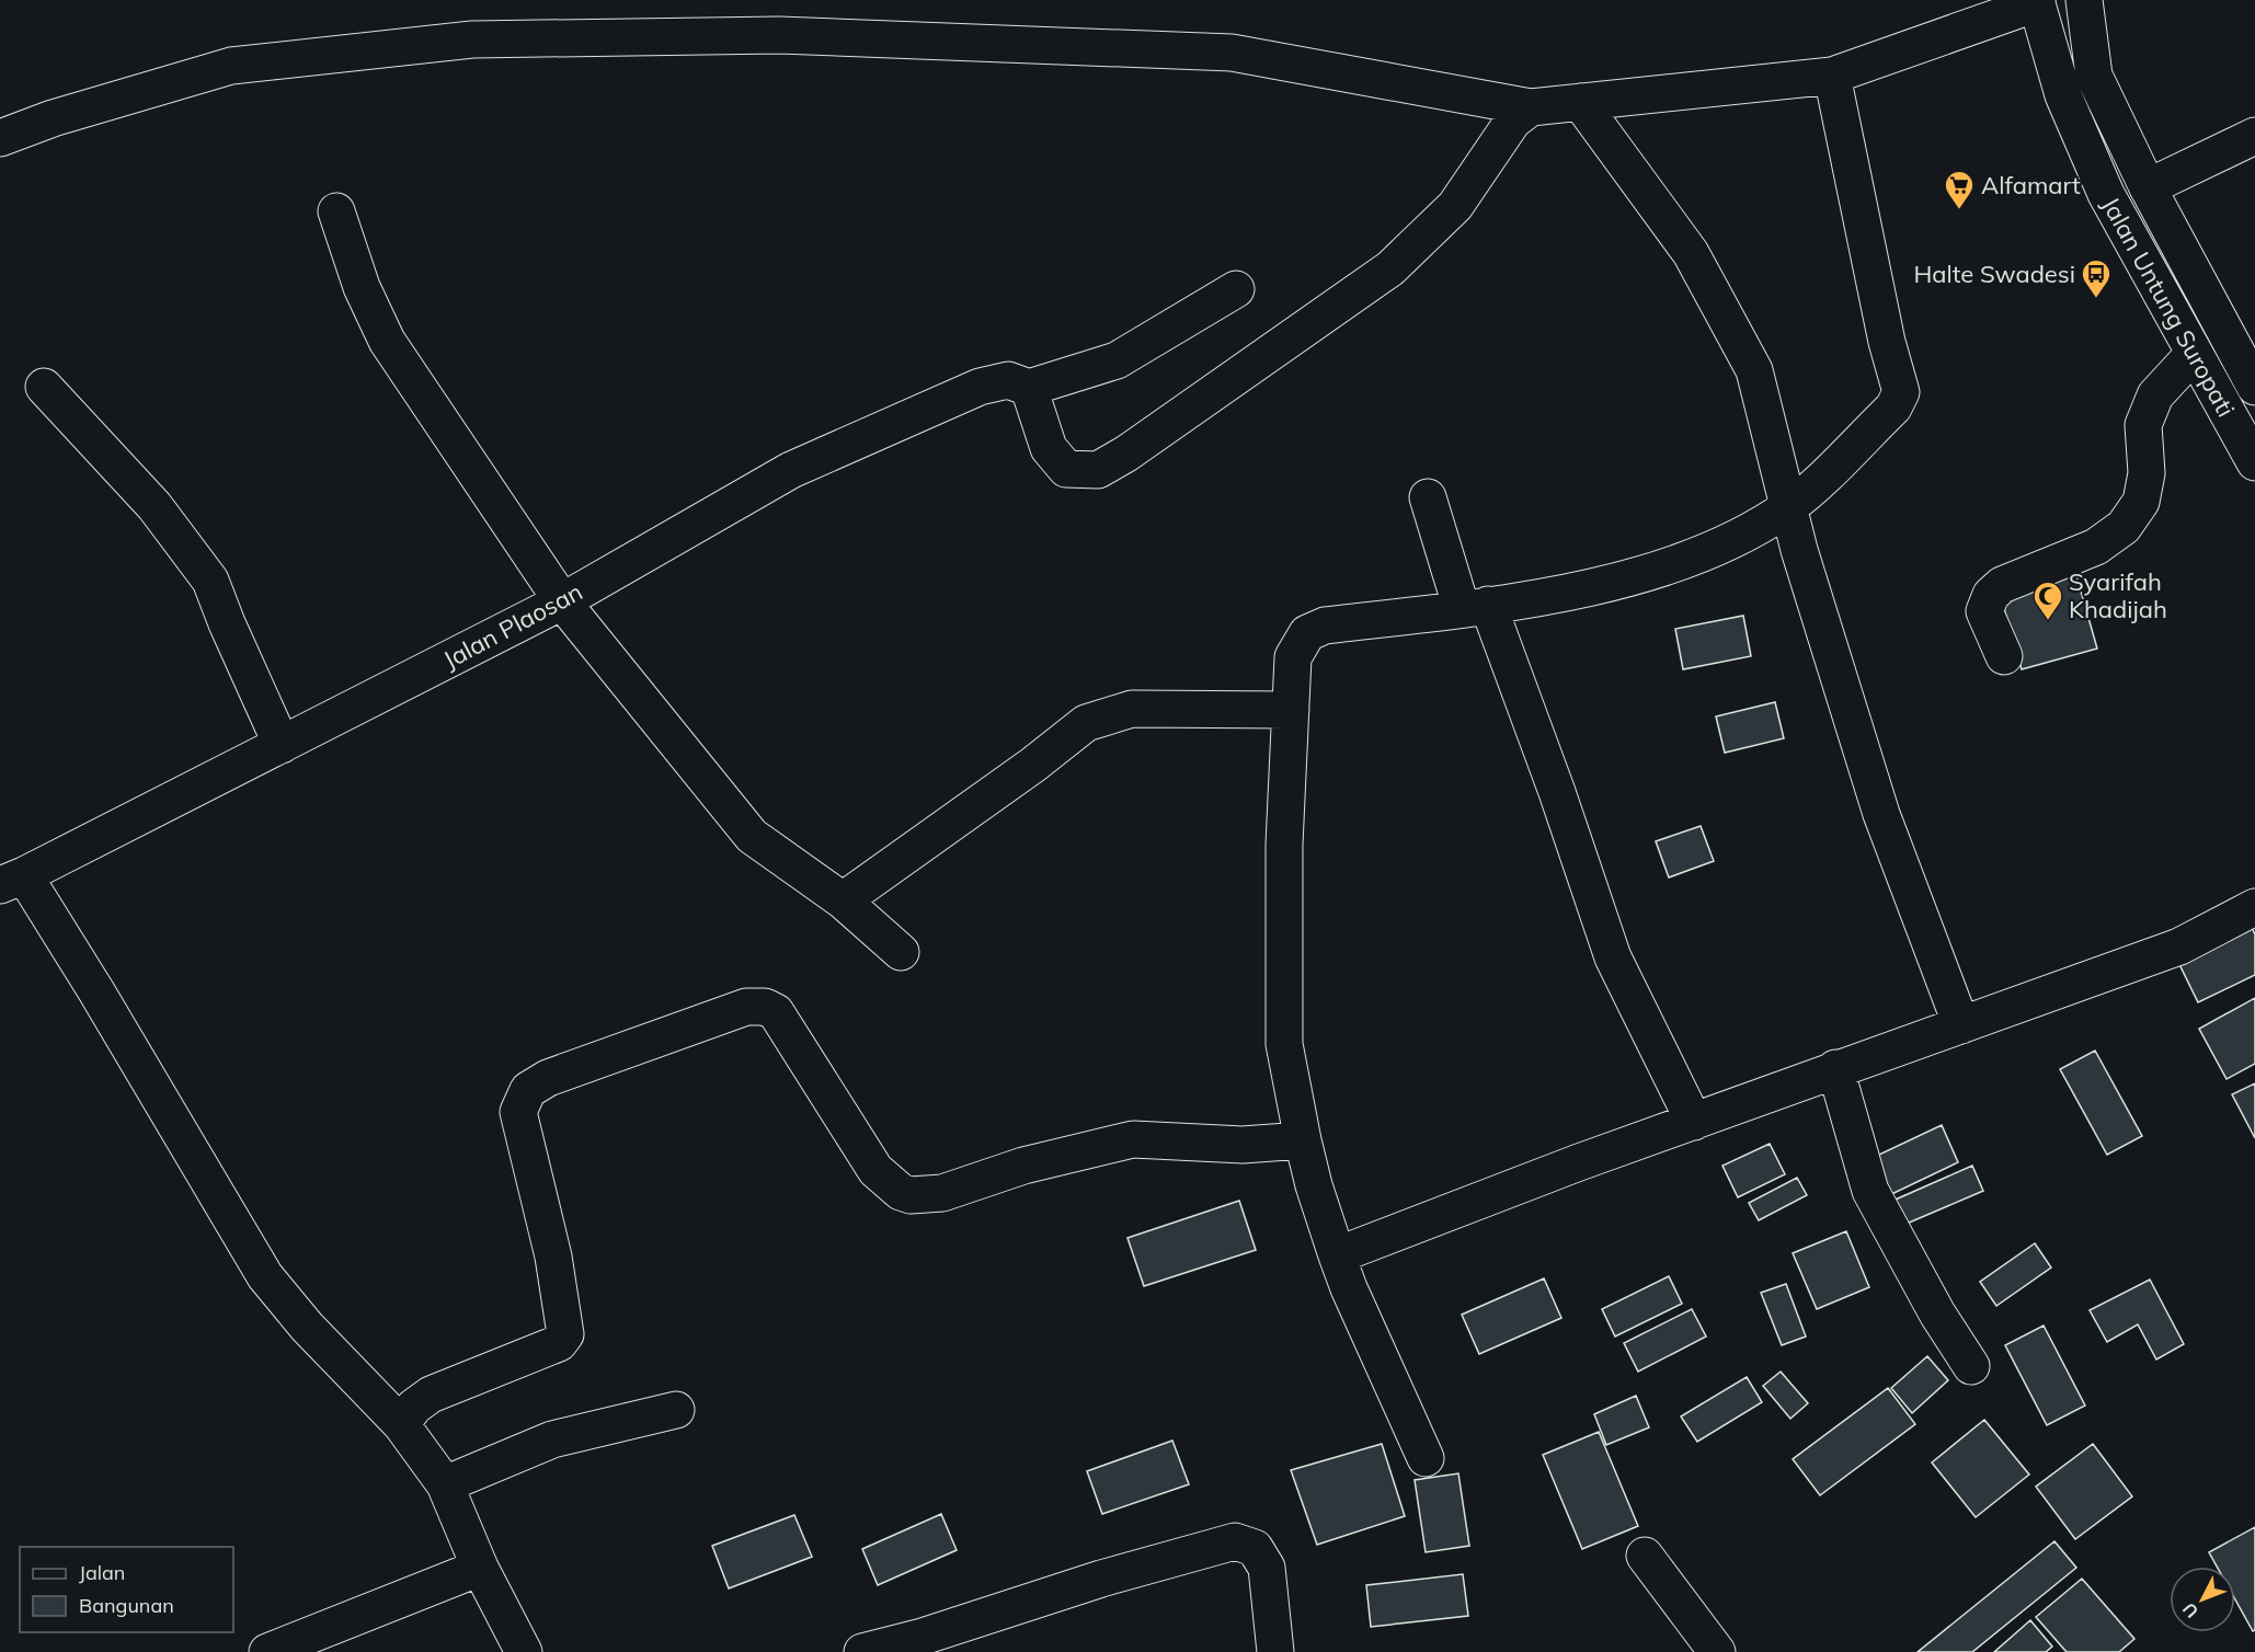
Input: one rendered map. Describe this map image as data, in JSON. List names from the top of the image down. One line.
{"streets":{"main road":["Jalan Untung Suropati","Jalan Plaosan"]},"places":{"supermarket":["Alfamart"],"bus stop":["Halte Swadesi"],"mosque":["Syarifah Khadijah"]},"legend":["Jalan","Bangunan"],"north":"bottom left"}
